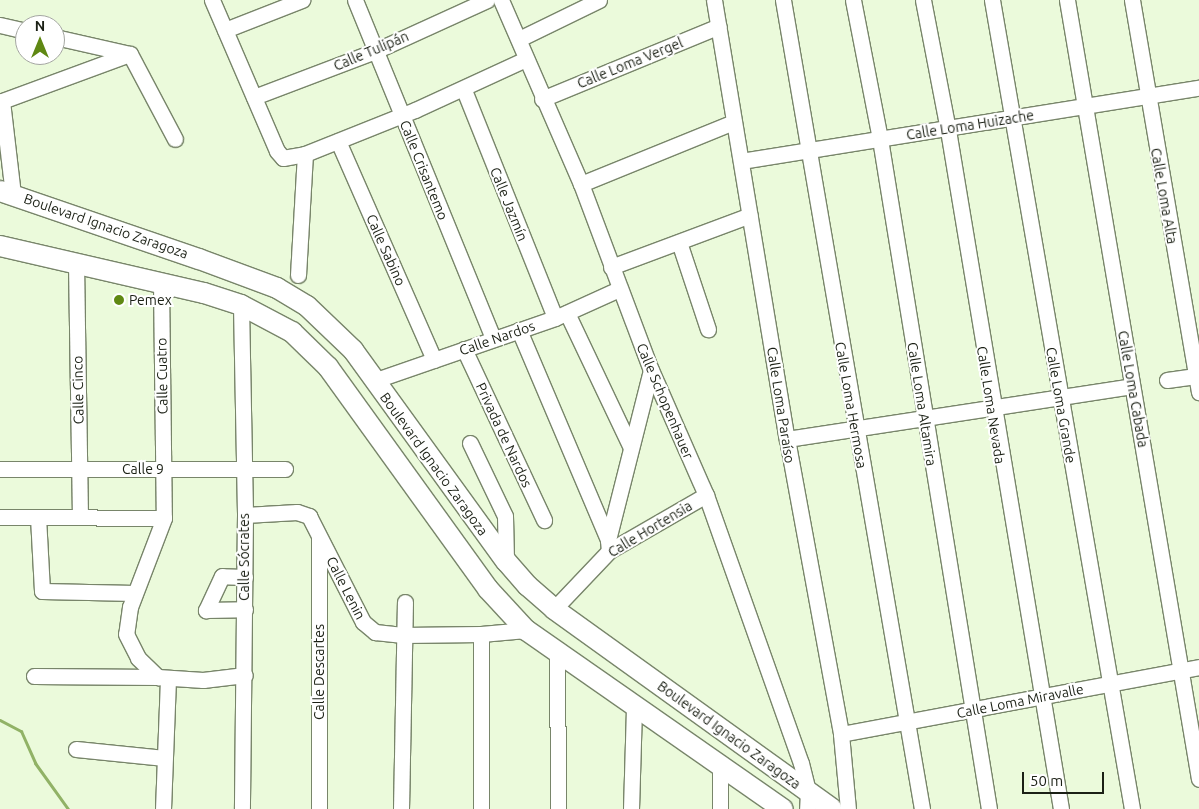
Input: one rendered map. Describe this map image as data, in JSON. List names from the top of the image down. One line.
{"streets":{"main road":["Boulevard Ignacio Zaragoza"],"street":["Calle Tulipán","Calle Loma Vergel","Calle Loma Huizache","Calle Crisantemo","Calle Loma Alta","Calle Jazmín","Calle Sabino","Calle Nardos","Calle Cuatro","Calle Loma Cabada","Calle Cinco","Calle Schopenhauer","Calle Loma Altamira","Calle Loma Paraíso","Calle Loma Hermosa","Calle Loma Nevada","Calle Loma Grande","Privada de Nardos","Calle 9","Calle Hortensia","Calle Sócrates","Calle Lenin","Calle Descartes","Calle Loma Miravalle"]},"crossings":[["Calle Tulipán","Calle Crisantemo"],["Calle Loma Vergel","Calle Schopenhauer"],["Calle Loma Vergel","Calle Loma Paraíso"],["Calle Loma Huizache","Calle Loma Alta"],["Calle Loma Huizache","Calle Loma Cabada"],["Calle Loma Huizache","Calle Loma Altamira"],["Calle Loma Huizache","Calle Loma Paraíso"],["Calle Loma Huizache","Calle Loma Hermosa"],["Calle Loma Huizache","Calle Loma Nevada"],["Calle Loma Huizache","Calle Loma Grande"],["Calle Crisantemo","Calle Nardos"],["Calle Jazmín","Calle Nardos"],["Boulevard Ignacio Zaragoza","Calle Nardos"],["Boulevard Ignacio Zaragoza","Calle Cuatro"],["Boulevard Ignacio Zaragoza","Calle Cinco"],["Boulevard Ignacio Zaragoza","Calle Schopenhauer"],["Boulevard Ignacio Zaragoza","Calle Hortensia"],["Boulevard Ignacio Zaragoza","Calle Sócrates"],["Boulevard Ignacio Zaragoza","Calle Lenin"],["Calle Sabino","Calle Nardos"],["Calle Nardos","Calle Schopenhauer"],["Calle Nardos","Privada de Nardos"],["Calle Cuatro","Calle 9"],["Calle Loma Cabada","Calle Loma Miravalle"],["Calle Cinco","Calle 9"],["Calle Schopenhauer","Calle Hortensia"],["Calle Loma Altamira","Calle Loma Miravalle"],["Calle Loma Paraíso","Calle Loma Miravalle"],["Calle Loma Hermosa","Calle Loma Miravalle"],["Calle Loma Nevada","Calle Loma Miravalle"],["Calle Loma Grande","Calle Loma Miravalle"],["Calle 9","Calle Sócrates"],["Calle Sócrates","Calle Lenin"],["Calle Lenin","Calle Descartes"]],"places":["Pemex"],"scale_bar":"50 m","north":"top"}
